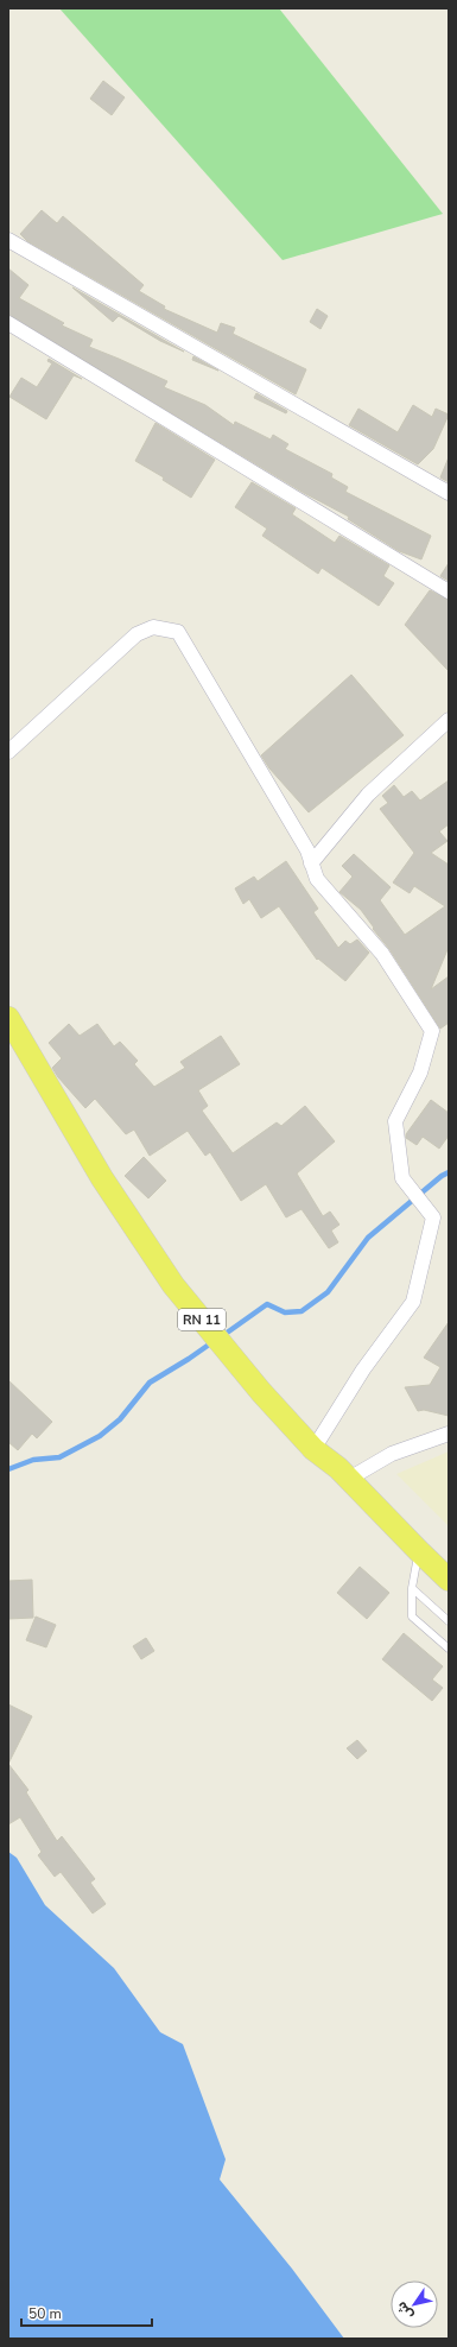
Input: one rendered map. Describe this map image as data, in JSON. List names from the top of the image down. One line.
{"streets":{"main road":["RN 11"]},"scale_bar":"50 m","north":"bottom left"}
